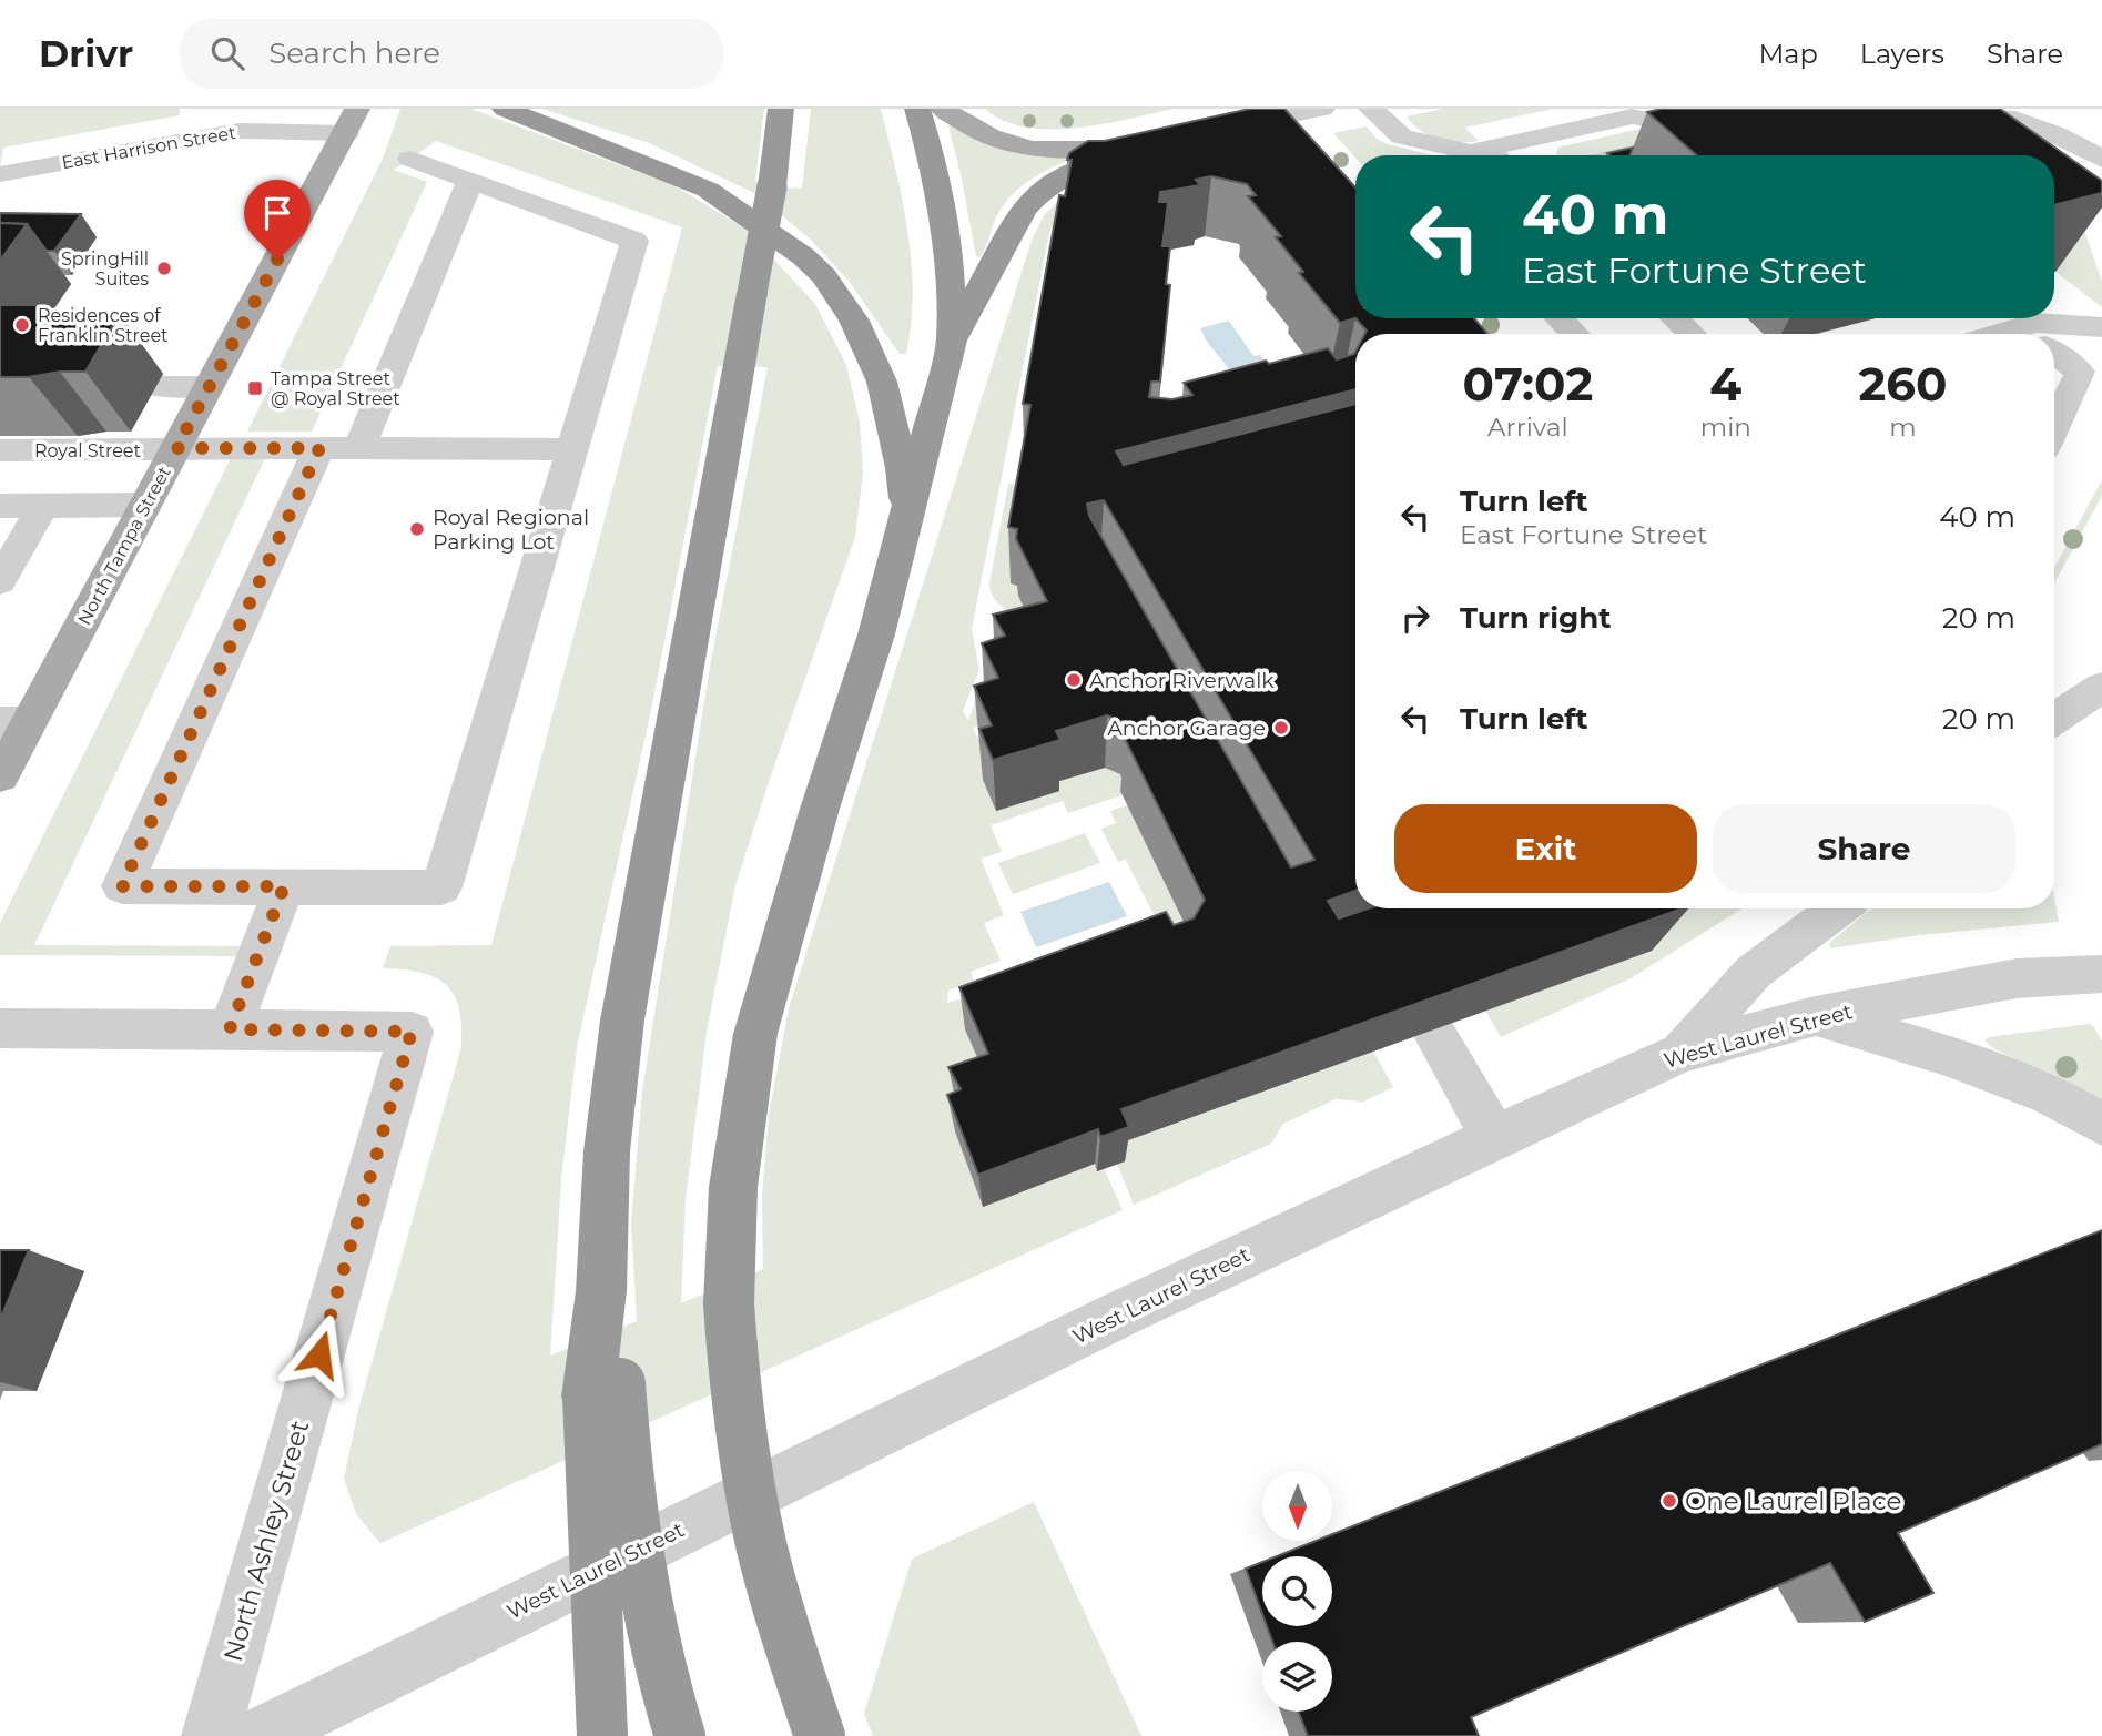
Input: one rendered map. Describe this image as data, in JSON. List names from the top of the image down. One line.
{"streets":{"main road":["North Tampa Street"],"street":["East Harrison Street","Royal Street","West Laurel Street","North Ashley Street"]},"crossings":[["East Harrison Street","North Tampa Street"],["Royal Street","North Tampa Street"]],"places":{"other":["SpringHill Suites","Residences of Franklin Street","Royal Regional Parking Lot","Anchor Riverwalk","Anchor Garage","One Laurel Place"],"transit":["Tampa Street @ Royal Street"]},"north":"bottom","page":{"header":"Drivr","search":"Search here","nav":["Map","Layers","Share"],"turn":["40 m","East Fortune Street"],"eta":["07:02","Arrival","4","min","260","m"],"list":[{"name":"Turn left","note":"East Fortune Street","value":"40 m"},{"name":"Turn right","value":"20 m"},{"name":"Turn left","value":"20 m"}],"buttons":["Exit","Share"]}}
